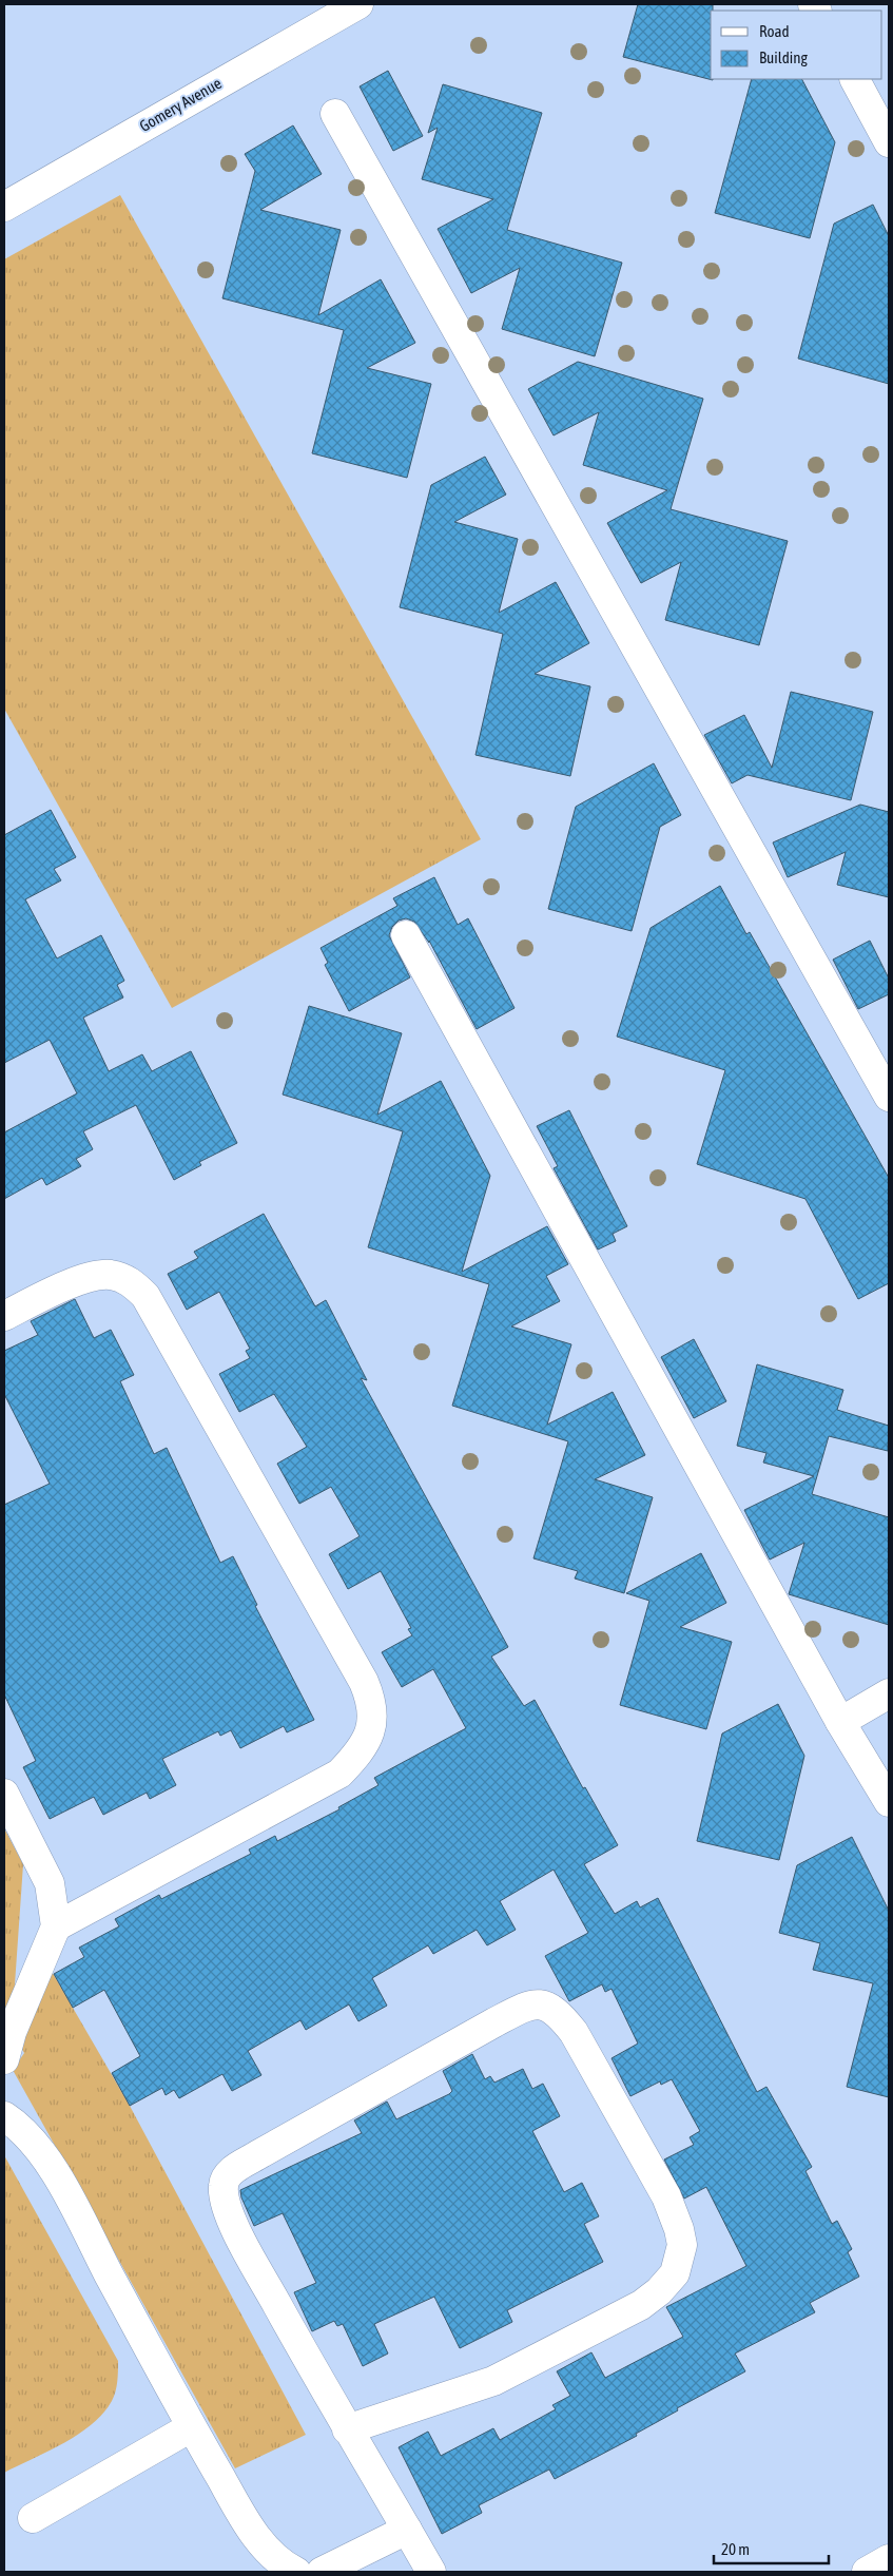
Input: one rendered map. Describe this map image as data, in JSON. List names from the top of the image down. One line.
{"streets":{"street":["Gomery Avenue"]},"legend":["Road","Building"],"scale_bar":"20 m"}
